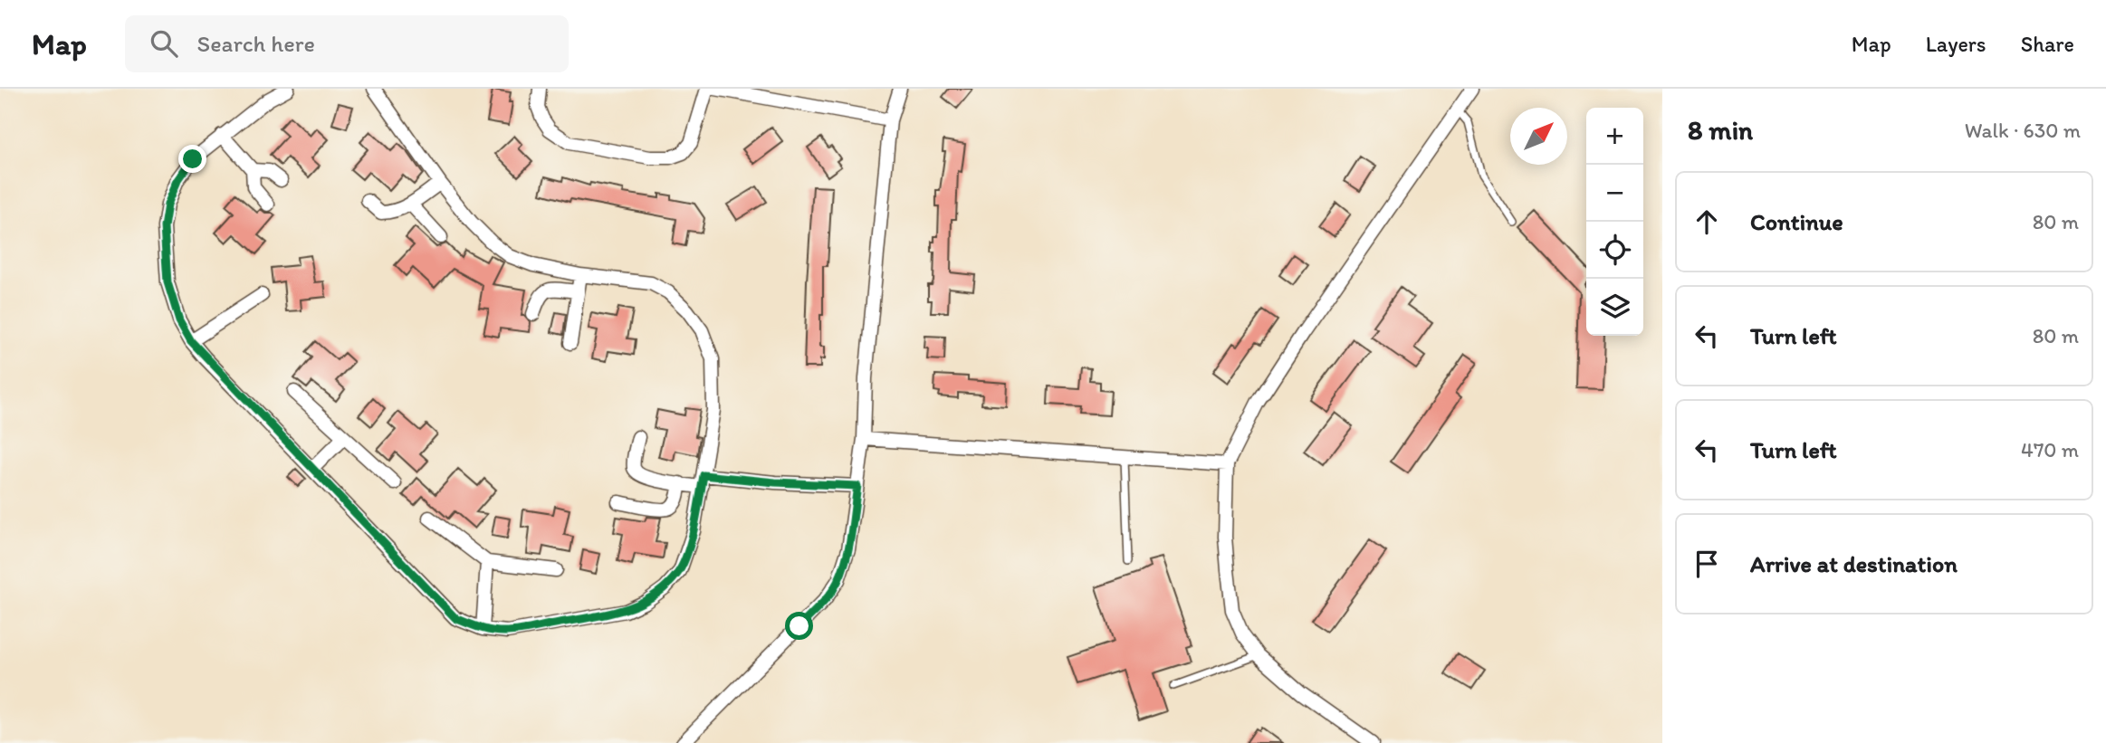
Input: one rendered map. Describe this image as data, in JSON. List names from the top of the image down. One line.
{"north":"top right","page":{"header":"Map","search":"Search here","nav":["Map","Layers","Share"],"heading":["8 min","Walk · 630 m"],"map_buttons":["+","−"],"list":[["Continue","80 m"],["Turn left","80 m"],["Turn left","470 m"],"Arrive at destination"]}}
